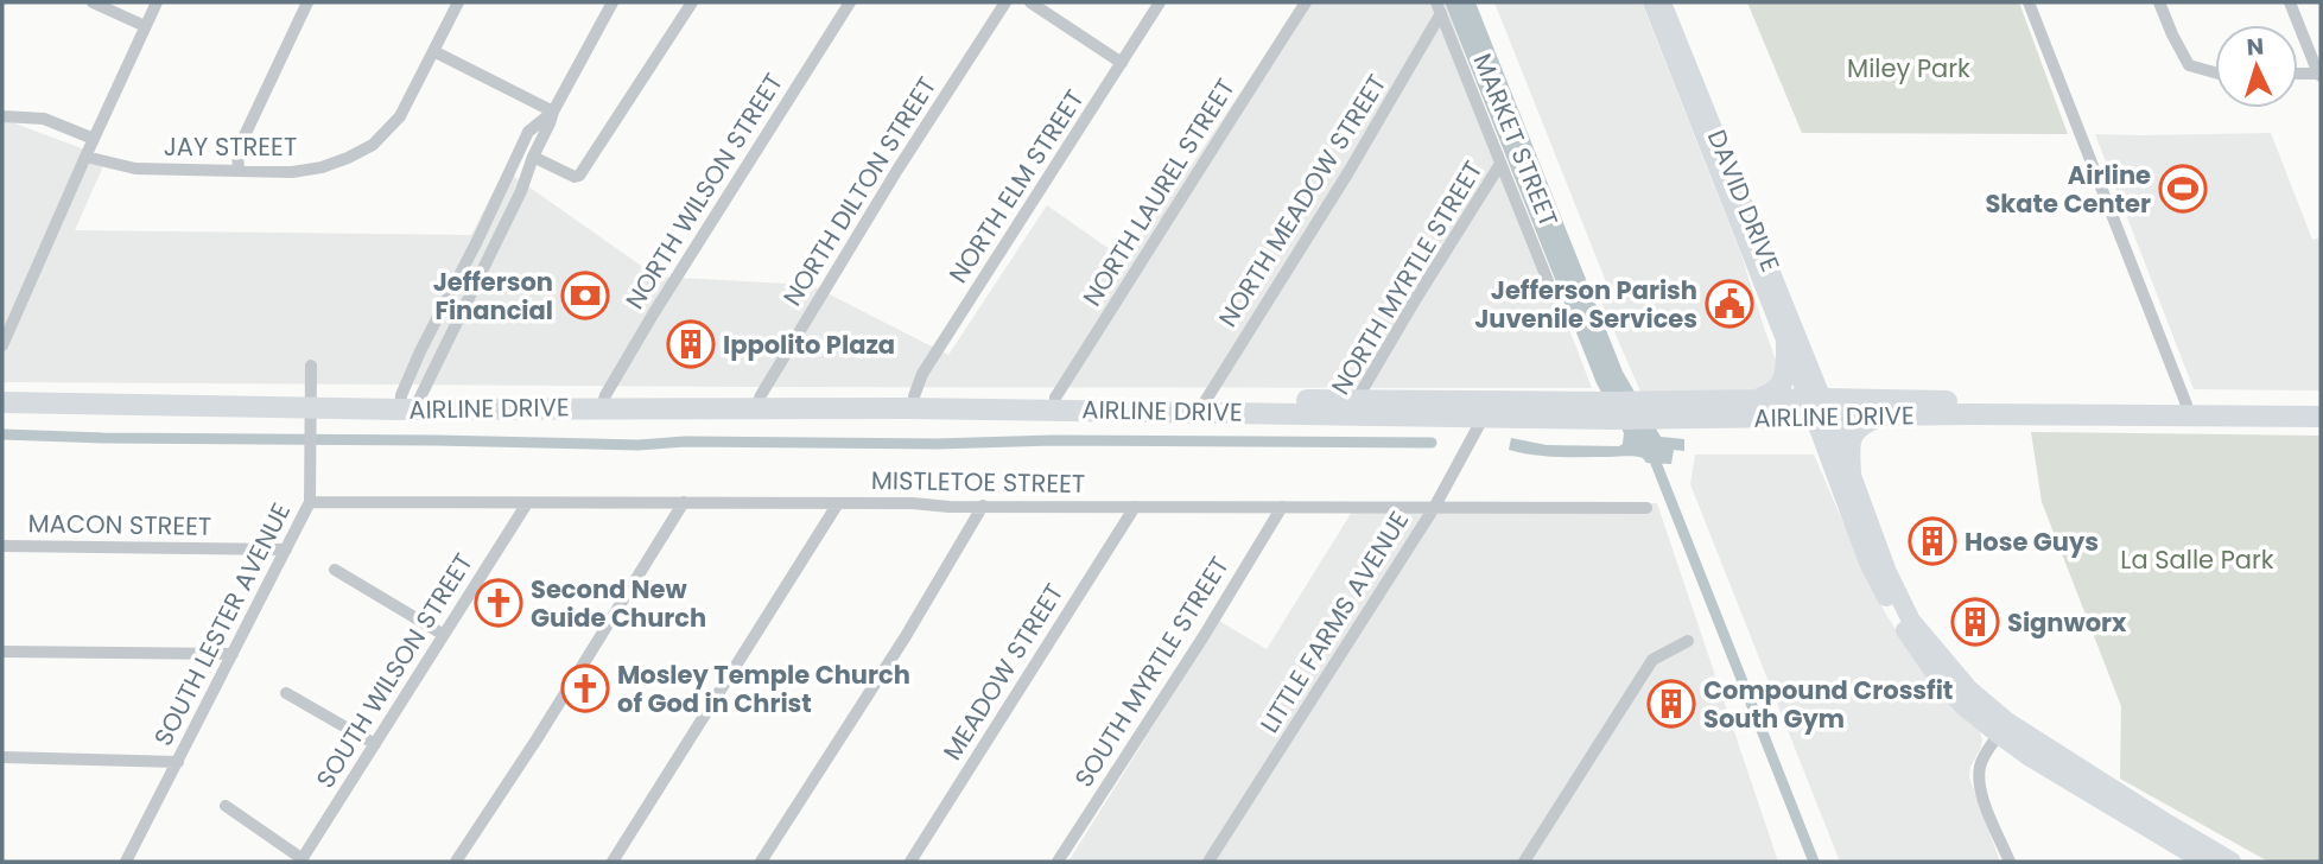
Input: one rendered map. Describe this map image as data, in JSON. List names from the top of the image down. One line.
{"streets":{"highway":["AIRLINE DRIVE"],"main road":["DAVID DRIVE"],"street":["MARKET STREET","JAY STREET","NORTH ELM STREET","NORTH WILSON STREET","NORTH DILTON STREET","NORTH LAUREL STREET","NORTH MEADOW STREET","NORTH MYRTLE STREET","MISTLETOE STREET","MACON STREET","LITTLE FARMS AVENUE","SOUTH LESTER AVENUE","SOUTH WILSON STREET","MEADOW STREET","SOUTH MYRTLE STREET"]},"crossings":[["MARKET STREET","NORTH MEADOW STREET"],["MARKET STREET","NORTH MYRTLE STREET"],["NORTH ELM STREET","AIRLINE DRIVE"],["NORTH WILSON STREET","AIRLINE DRIVE"],["NORTH DILTON STREET","AIRLINE DRIVE"],["NORTH LAUREL STREET","AIRLINE DRIVE"],["NORTH MEADOW STREET","AIRLINE DRIVE"],["DAVID DRIVE","AIRLINE DRIVE"],["NORTH MYRTLE STREET","AIRLINE DRIVE"],["AIRLINE DRIVE","LITTLE FARMS AVENUE"],["AIRLINE DRIVE","SOUTH LESTER AVENUE"],["MISTLETOE STREET","LITTLE FARMS AVENUE"],["MISTLETOE STREET","SOUTH LESTER AVENUE"],["MISTLETOE STREET","SOUTH WILSON STREET"],["MISTLETOE STREET","MEADOW STREET"],["MISTLETOE STREET","SOUTH MYRTLE STREET"],["MACON STREET","SOUTH LESTER AVENUE"]],"parks":["Miley Park","La Salle Park"],"places":{"sports":["Airline Skate Center"],"bank":["Jefferson Financial"],"public building":["Jefferson Parish Juvenile Services"],"building":["Ippolito Plaza","Hose Guys","Signworx","Compound Crossfit South Gym"],"church":["Second New Guide Church","Mosley Temple Church of God in Christ"]},"north":"top"}
